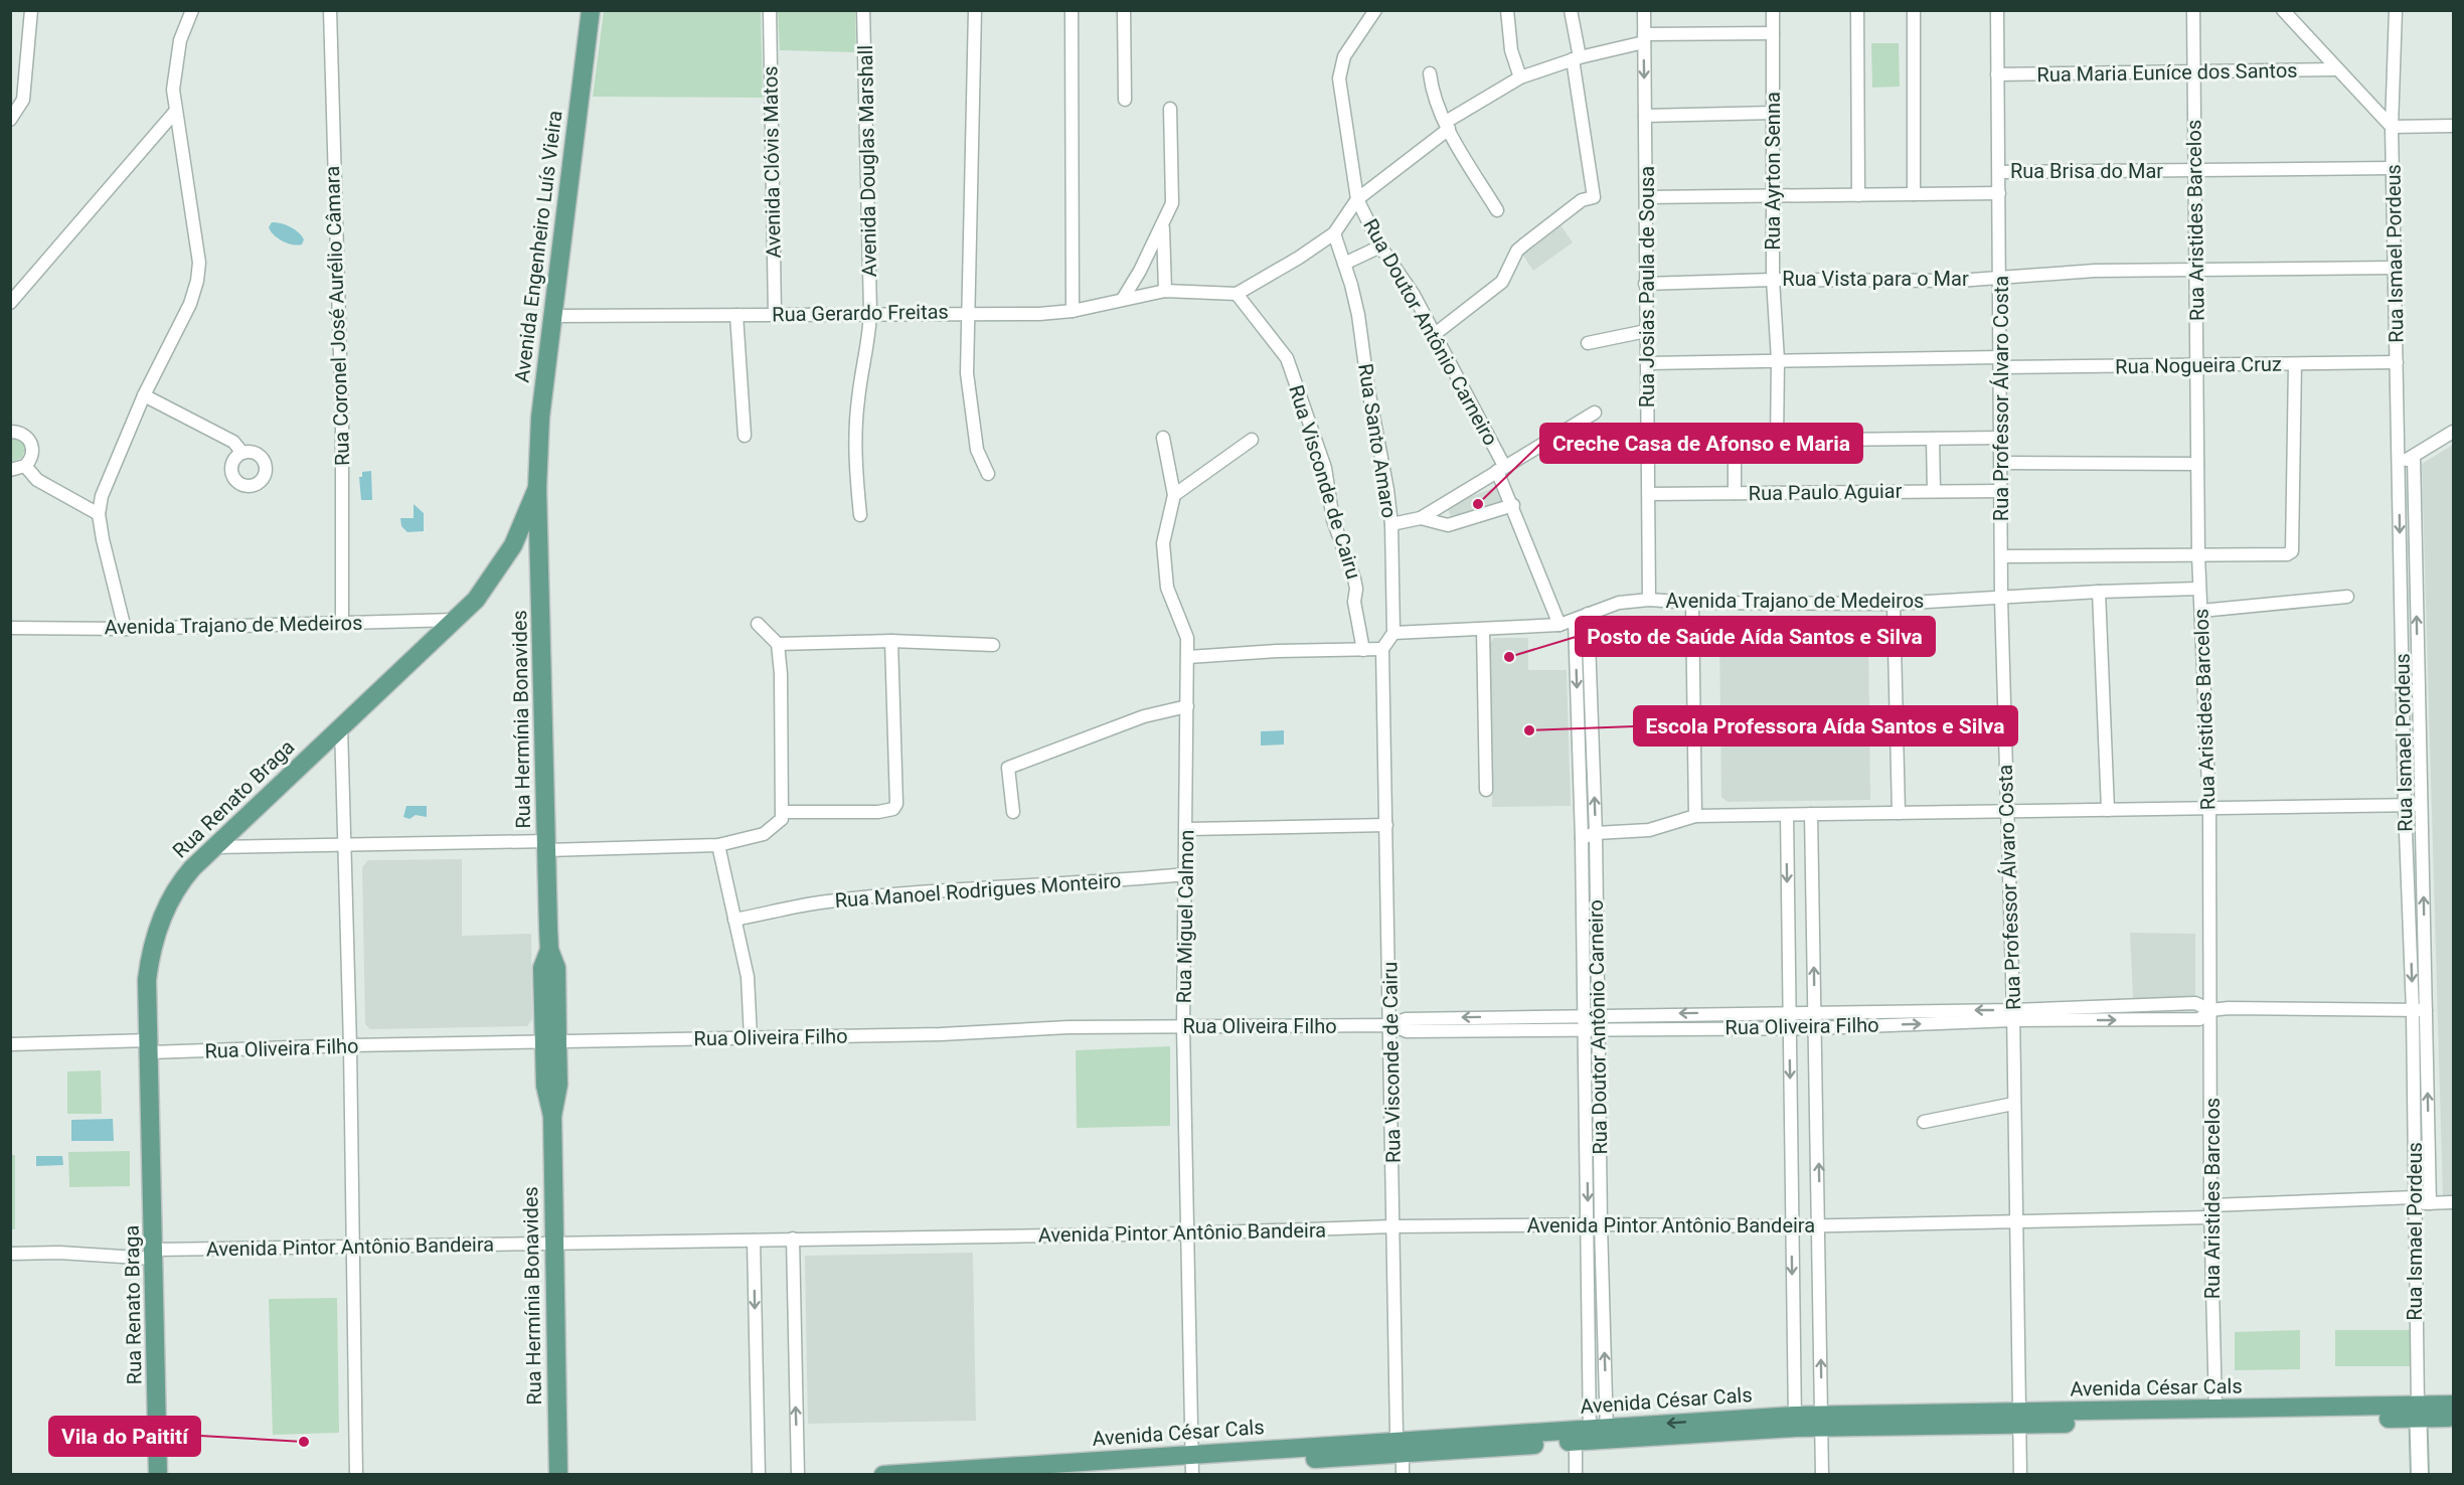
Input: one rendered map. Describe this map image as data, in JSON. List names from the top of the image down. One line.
{"streets":{"main road":["Avenida Engenheiro Luís Vieira","Rua Ismael Pordeus","Rua Hermínia Bonavides","Rua Renato Braga","Avenida César Cals"],"street":["Rua Maria Euníce dos Santos","Avenida Douglas Marshall","Avenida Clóvis Matos","Rua Ayrton Senna","Rua Brisa do Mar","Rua Aristides Barcelos","Rua Vista para o Mar","Rua Josias Paula de Sousa","Rua Gerardo Freitas","Rua Coronel José Aurélio Câmara","Rua Doutor Antônio Carneiro","Rua Nogueira Cruz","Rua Professor Álvaro Costa","Rua Santo Amaro","Rua Visconde de Cairu","Rua Paulo Aguiar","Avenida Trajano de Medeiros","Rua Manoel Rodrigues Monteiro","Rua Miguel Calmon","Rua Oliveira Filho","Avenida Pintor Antônio Bandeira"]},"crossings":[["Rua Maria Euníce dos Santos","Rua Aristides Barcelos"],["Rua Maria Euníce dos Santos","Rua Professor Álvaro Costa"],["Avenida Douglas Marshall","Rua Gerardo Freitas"],["Avenida Clóvis Matos","Rua Gerardo Freitas"],["Rua Ayrton Senna","Rua Brisa do Mar"],["Rua Ayrton Senna","Rua Vista para o Mar"],["Rua Ayrton Senna","Rua Nogueira Cruz"],["Rua Brisa do Mar","Rua Aristides Barcelos"],["Rua Brisa do Mar","Rua Ismael Pordeus"],["Rua Brisa do Mar","Rua Josias Paula de Sousa"],["Rua Brisa do Mar","Rua Professor Álvaro Costa"],["Rua Aristides Barcelos","Rua Vista para o Mar"],["Rua Aristides Barcelos","Rua Nogueira Cruz"],["Rua Aristides Barcelos","Avenida Trajano de Medeiros"],["Rua Aristides Barcelos","Rua Oliveira Filho"],["Rua Aristides Barcelos","Avenida Pintor Antônio Bandeira"],["Rua Aristides Barcelos","Avenida César Cals"],["Avenida Engenheiro Luís Vieira","Rua Gerardo Freitas"],["Avenida Engenheiro Luís Vieira","Rua Hermínia Bonavides"],["Avenida Engenheiro Luís Vieira","Rua Renato Braga"],["Rua Ismael Pordeus","Rua Vista para o Mar"],["Rua Ismael Pordeus","Rua Nogueira Cruz"],["Rua Ismael Pordeus","Rua Oliveira Filho"],["Rua Ismael Pordeus","Avenida Pintor Antônio Bandeira"],["Rua Ismael Pordeus","Avenida César Cals"],["Rua Vista para o Mar","Rua Josias Paula de Sousa"],["Rua Vista para o Mar","Rua Professor Álvaro Costa"],["Rua Josias Paula de Sousa","Rua Nogueira Cruz"],["Rua Josias Paula de Sousa","Rua Paulo Aguiar"],["Rua Josias Paula de Sousa","Avenida Trajano de Medeiros"],["Rua Gerardo Freitas","Rua Visconde de Cairu"],["Rua Coronel José Aurélio Câmara","Avenida Trajano de Medeiros"],["Rua Doutor Antônio Carneiro","Avenida Trajano de Medeiros"],["Rua Doutor Antônio Carneiro","Rua Oliveira Filho"],["Rua Doutor Antônio Carneiro","Avenida Pintor Antônio Bandeira"],["Rua Doutor Antônio Carneiro","Avenida César Cals"],["Rua Nogueira Cruz","Rua Professor Álvaro Costa"],["Rua Professor Álvaro Costa","Rua Paulo Aguiar"],["Rua Professor Álvaro Costa","Avenida Trajano de Medeiros"],["Rua Professor Álvaro Costa","Rua Oliveira Filho"],["Rua Professor Álvaro Costa","Avenida Pintor Antônio Bandeira"],["Rua Professor Álvaro Costa","Avenida César Cals"],["Rua Santo Amaro","Avenida Trajano de Medeiros"],["Rua Visconde de Cairu","Rua Oliveira Filho"],["Rua Visconde de Cairu","Avenida Pintor Antônio Bandeira"],["Rua Visconde de Cairu","Avenida César Cals"],["Avenida Trajano de Medeiros","Rua Renato Braga"],["Rua Hermínia Bonavides","Rua Renato Braga"],["Rua Hermínia Bonavides","Rua Oliveira Filho"],["Rua Hermínia Bonavides","Avenida Pintor Antônio Bandeira"],["Rua Renato Braga","Rua Oliveira Filho"],["Rua Renato Braga","Avenida Pintor Antônio Bandeira"],["Rua Manoel Rodrigues Monteiro","Rua Miguel Calmon"],["Rua Miguel Calmon","Rua Oliveira Filho"],["Rua Miguel Calmon","Avenida Pintor Antônio Bandeira"],["Rua Miguel Calmon","Avenida César Cals"]],"places":["Creche Casa de Afonso e Maria","Posto de Saúde Aída Santos e Silva","Escola Professora Aída Santos e Silva","Vila do Paitití"]}
